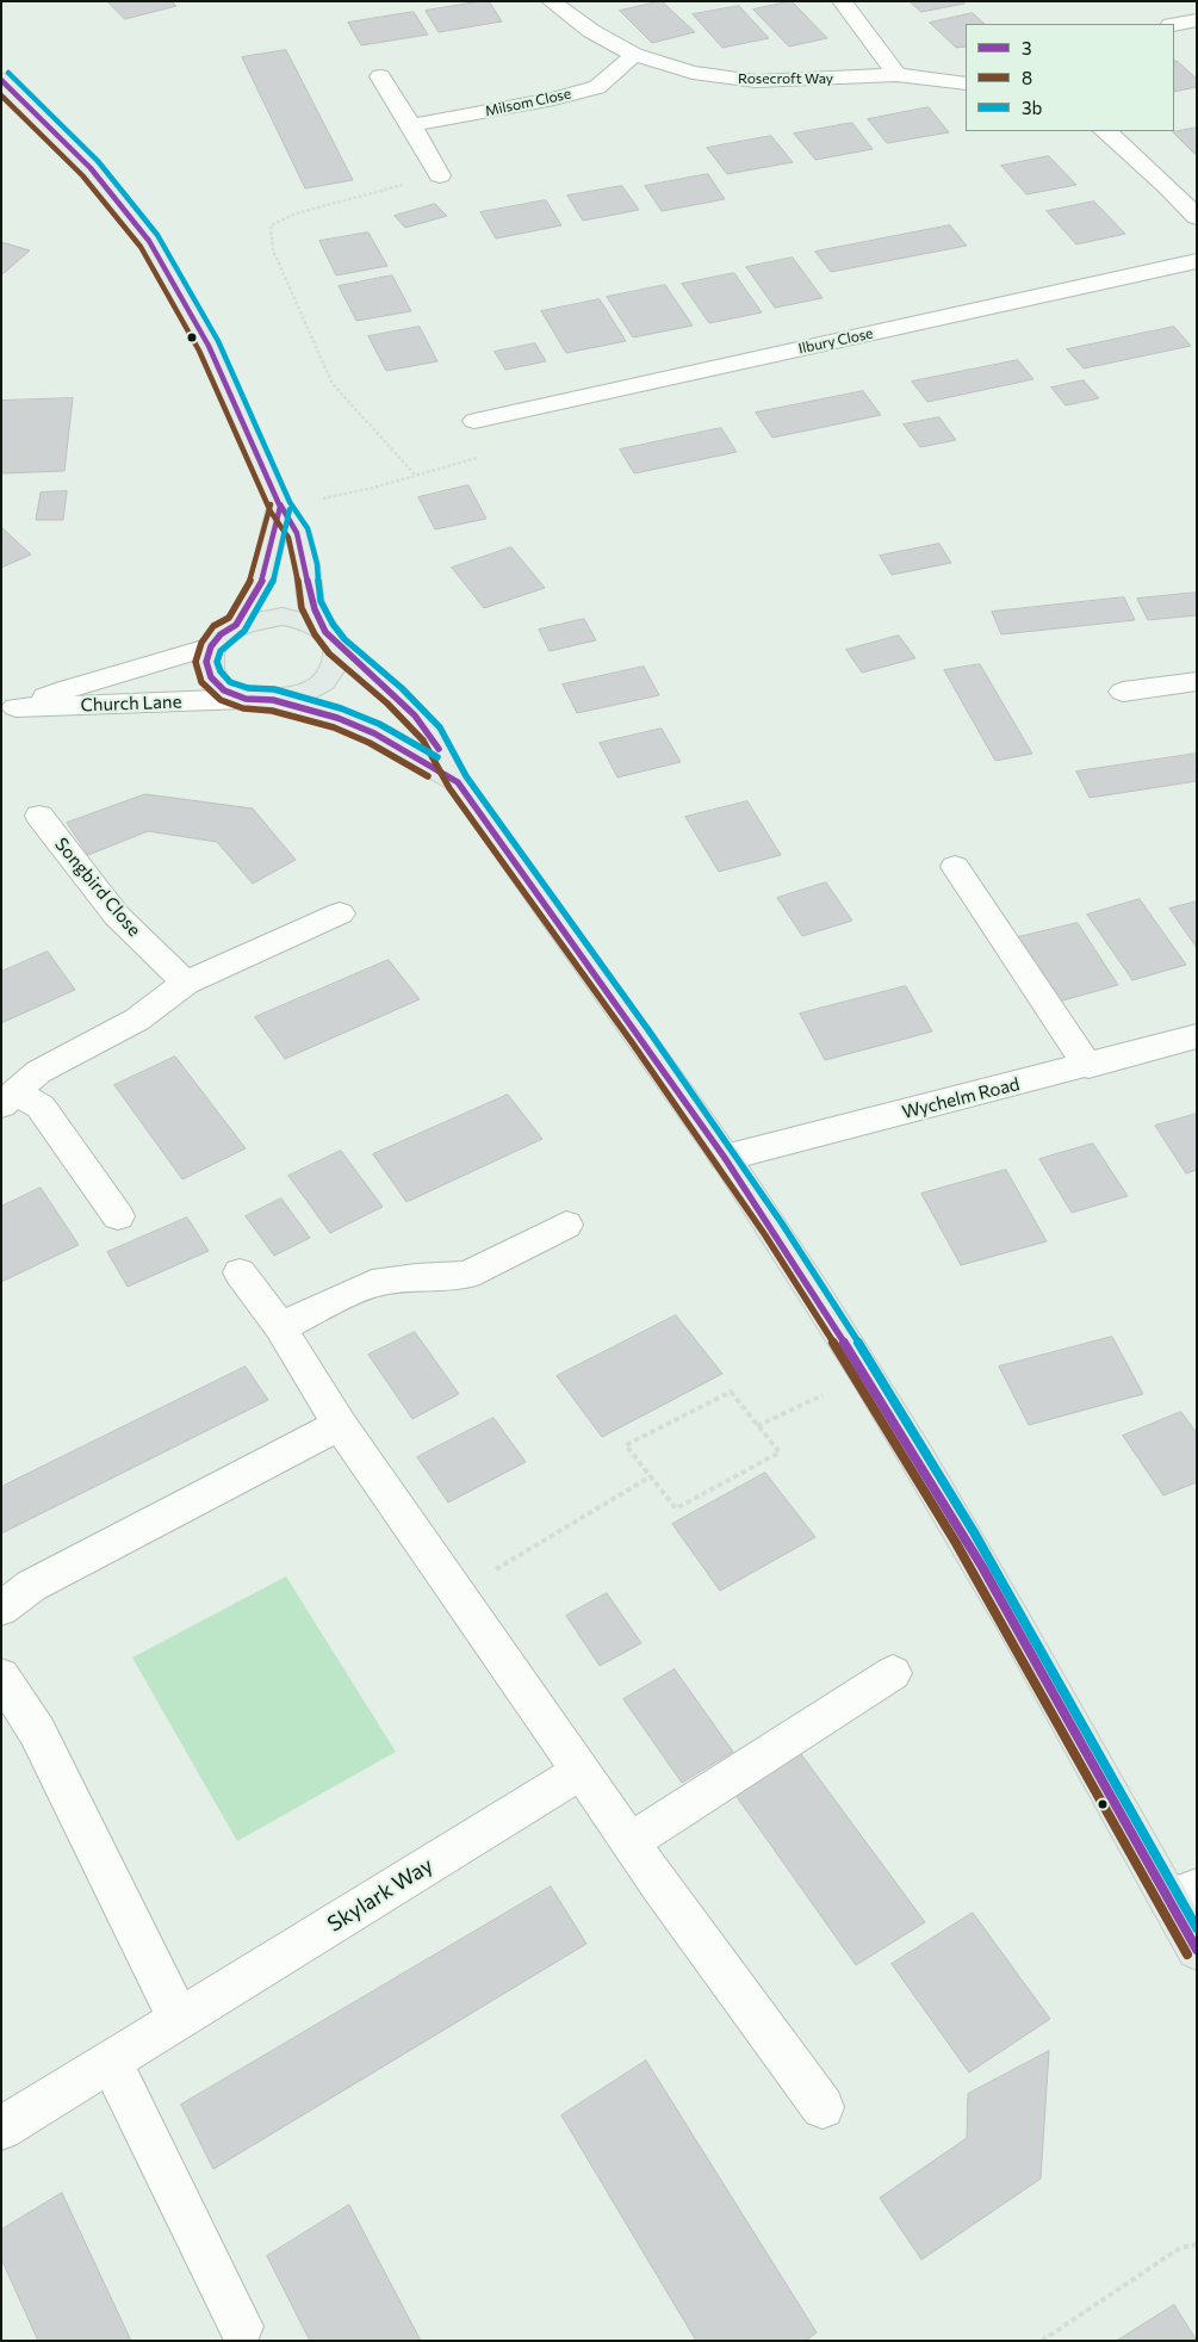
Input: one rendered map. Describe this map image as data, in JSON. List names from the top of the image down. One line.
{"streets":{"street":["Rosecroft Way","Milsom Close","Ilbury Close","Church Lane","Songbird Close","Wychelm Road","Skylark Way"]},"crossings":[["Rosecroft Way","Milsom Close"]],"lines":["transit line 3b","transit line 3","transit line 8"],"legend":["3","8","3b"]}
